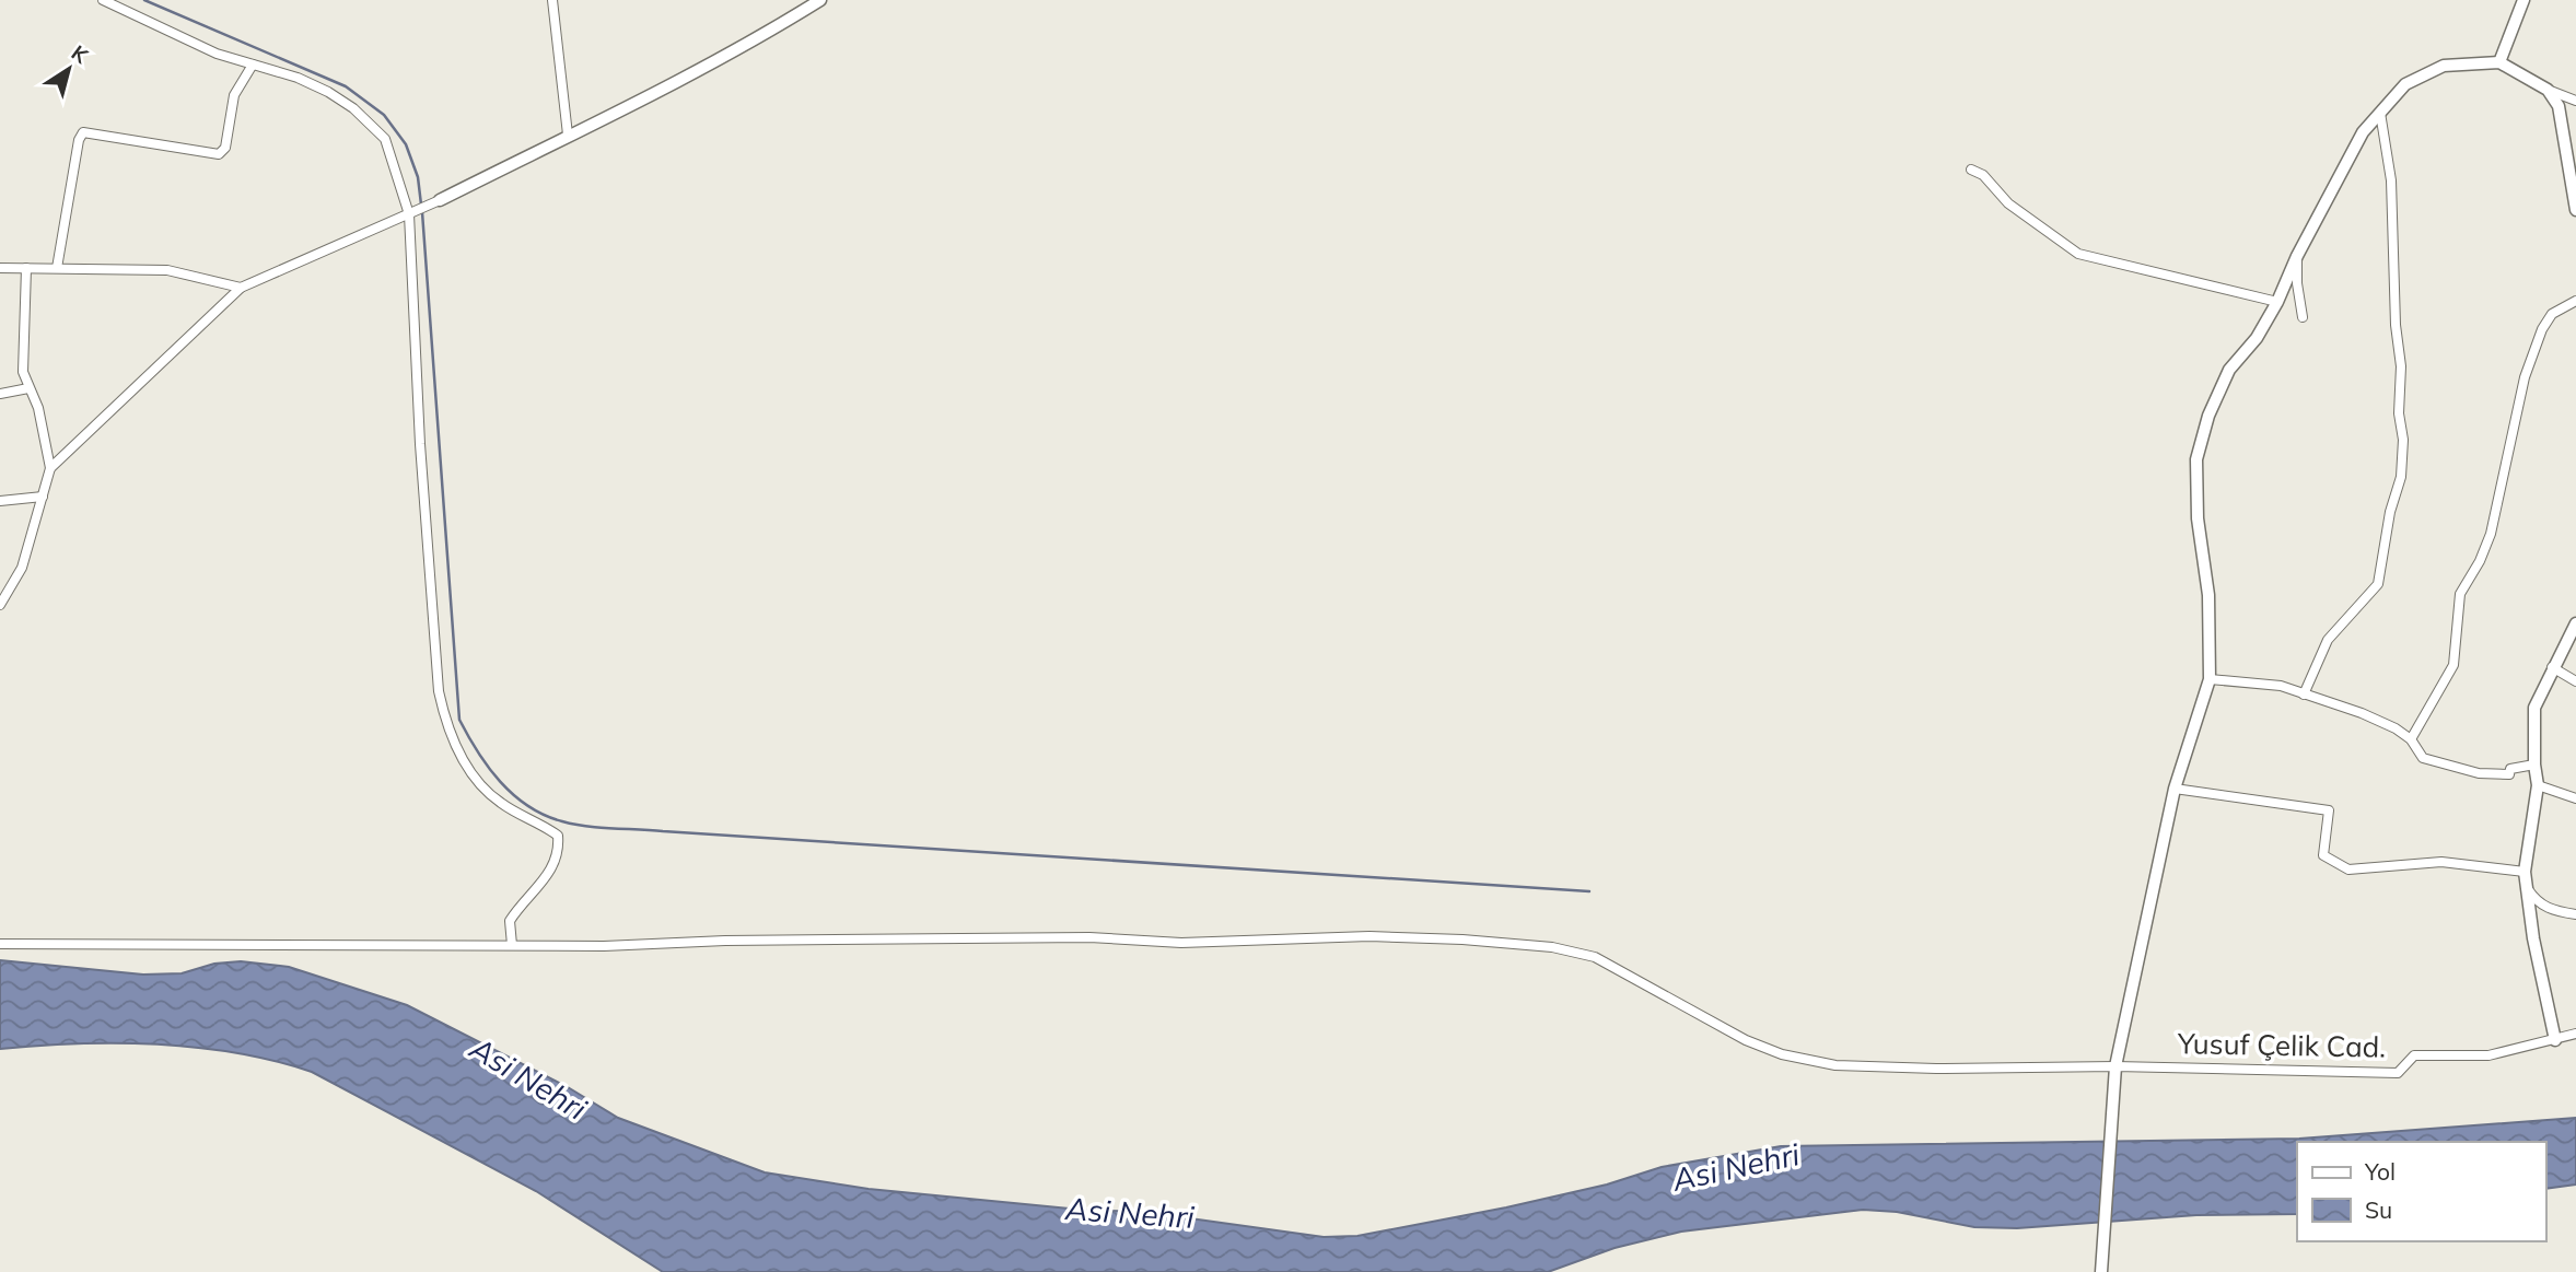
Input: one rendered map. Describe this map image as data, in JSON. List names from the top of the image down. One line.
{"streets":{"street":["Yusuf Çelik Cad."]},"water":["Asi Nehri"],"legend":["Yol","Su"],"north":"top right"}
